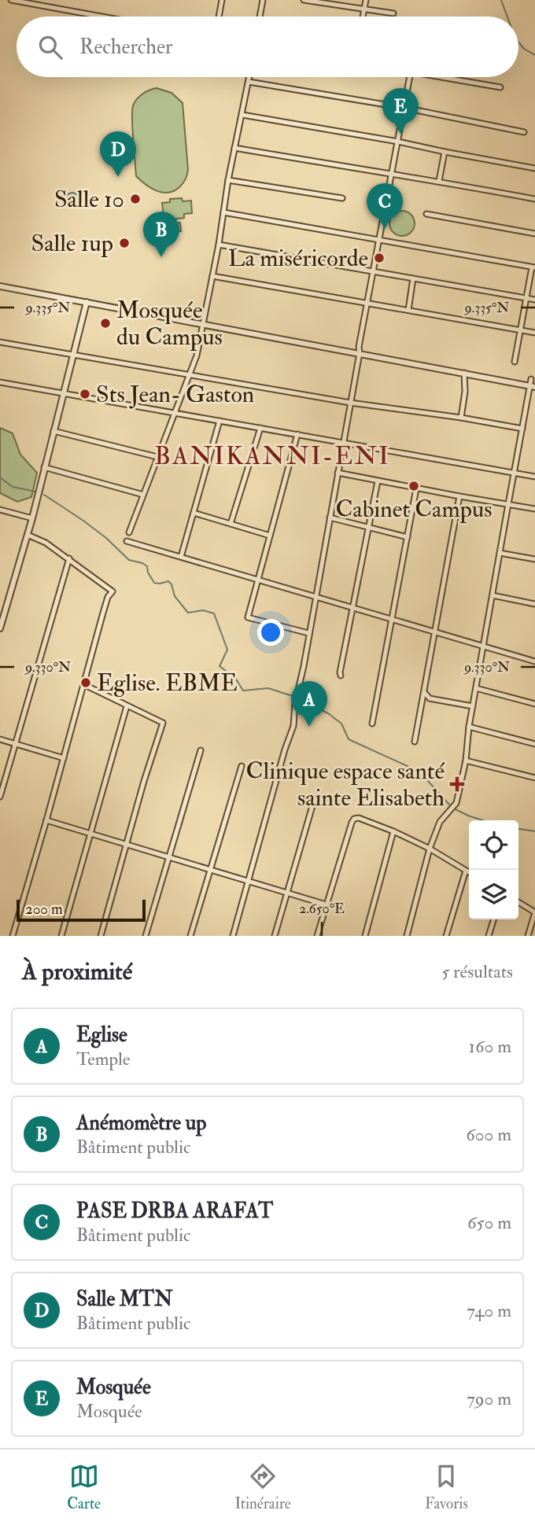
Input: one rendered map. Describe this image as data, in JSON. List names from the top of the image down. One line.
{"districts":["BANIKANNI-ENI"],"places":{"other":["Salle 10","Salle 1up","La miséricorde","Mosquée du Campus","Sts Jean- Gaston","Cabinet Campus","Eglise. EBME"],"health":["Clinique espace santé sainte Elisabeth"]},"scale_bar":"200 m","page":{"search":"Rechercher","pins":["E","D","C","B","A"],"scale":"200 m","heading":["À proximité","5 résultats"],"list":[{"mark":"A","name":"Eglise","note":"Temple","value":"160 m"},{"mark":"B","name":"Anémomètre up","note":"Bâtiment public","value":"600 m"},{"mark":"C","name":"PASE DRBA ARAFAT","note":"Bâtiment public","value":"650 m"},{"mark":"D","name":"Salle MTN","note":"Bâtiment public","value":"740 m"},{"mark":"E","name":"Mosquée","note":"Mosquée","value":"790 m"}],"nav":["Carte","Itinéraire","Favoris"]},"coordinates":["9.335°N","9.330°N","2.650°E"]}
